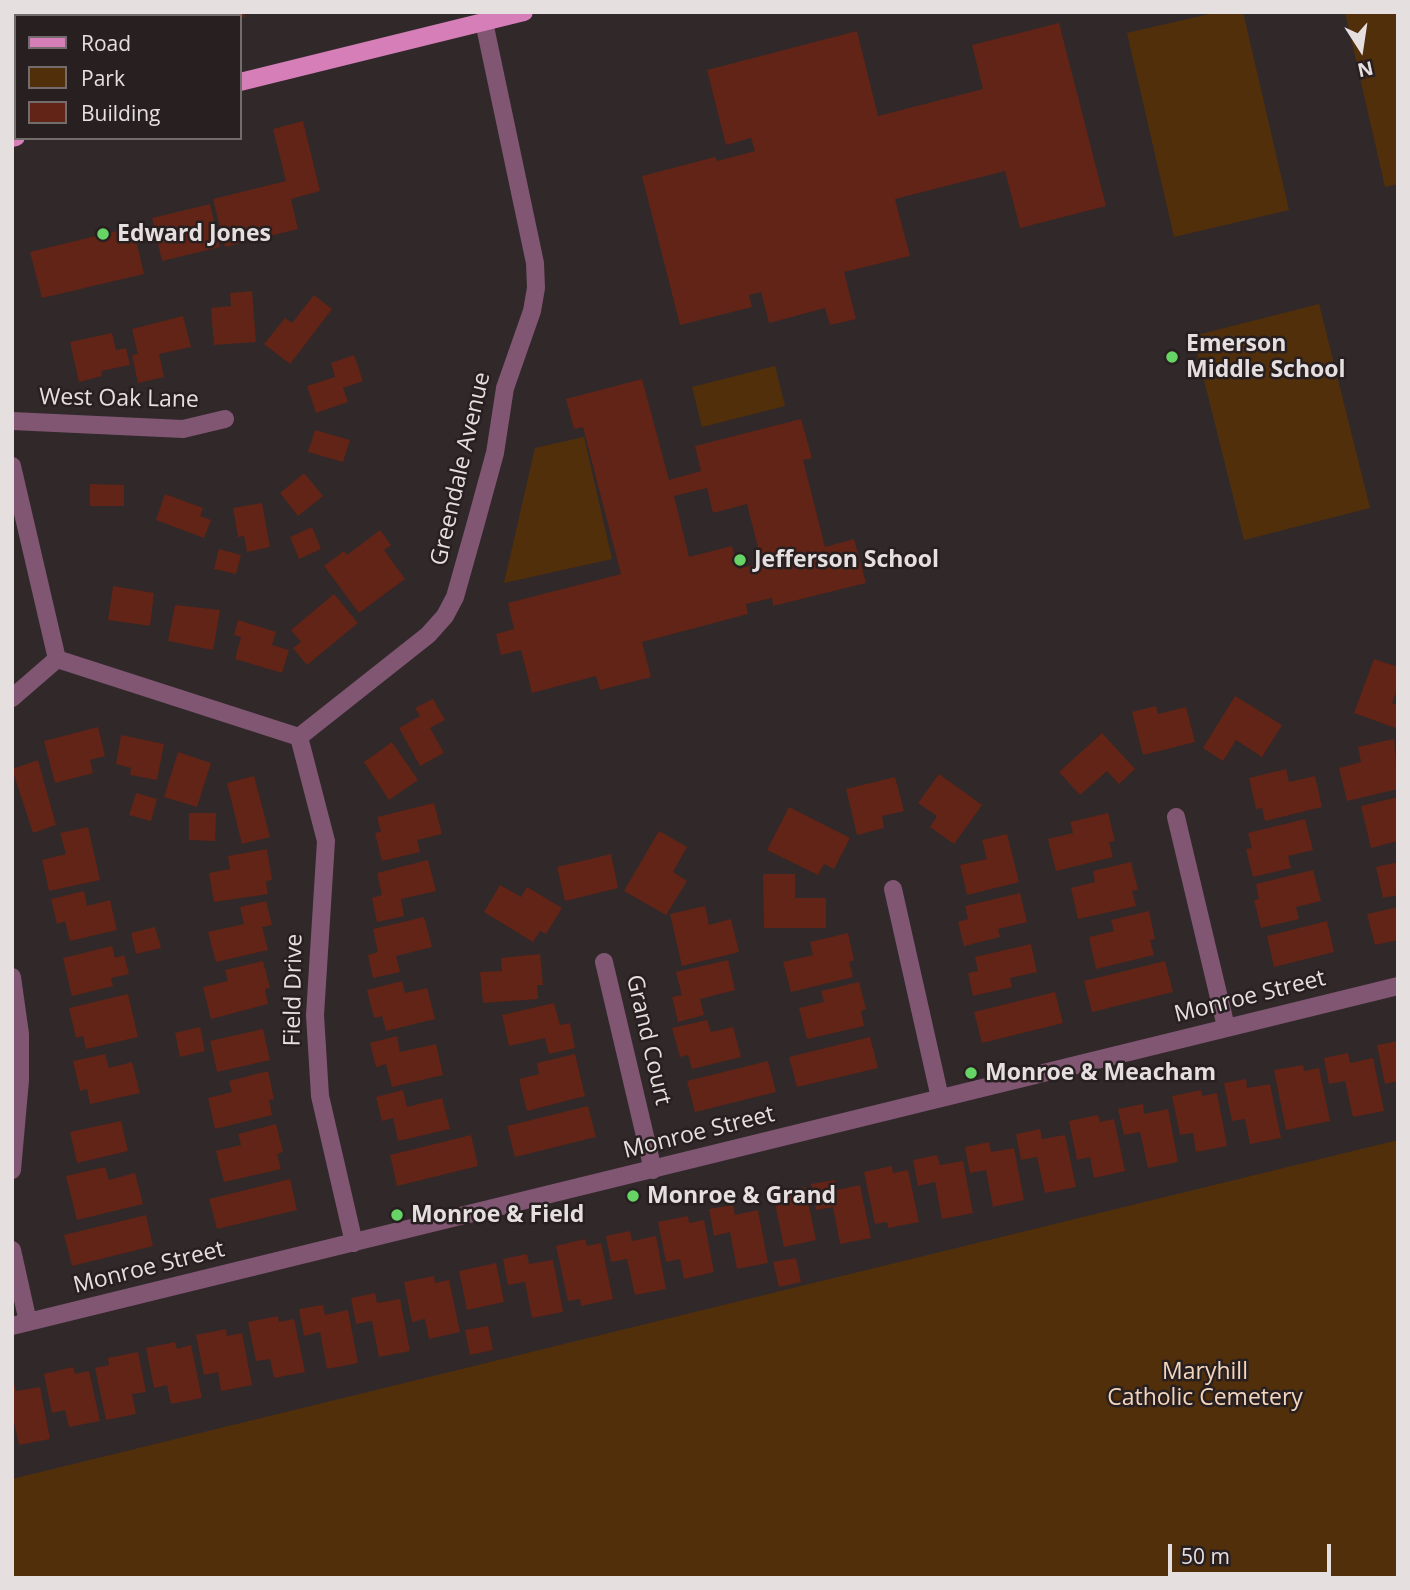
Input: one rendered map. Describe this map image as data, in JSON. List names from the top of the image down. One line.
{"streets":{"street":["West Oak Lane","Greendale Avenue","Field Drive","Monroe Street","Grand Court"]},"crossings":[["Greendale Avenue","Field Drive"],["Field Drive","Monroe Street"],["Monroe Street","Grand Court"]],"parks":["Maryhill Catholic Cemetery"],"places":["Edward Jones","Emerson Middle School","Jefferson School","Monroe & Meacham","Monroe & Grand","Monroe & Field"],"legend":["Road","Park","Building"],"scale_bar":"50 m","north":"bottom"}
